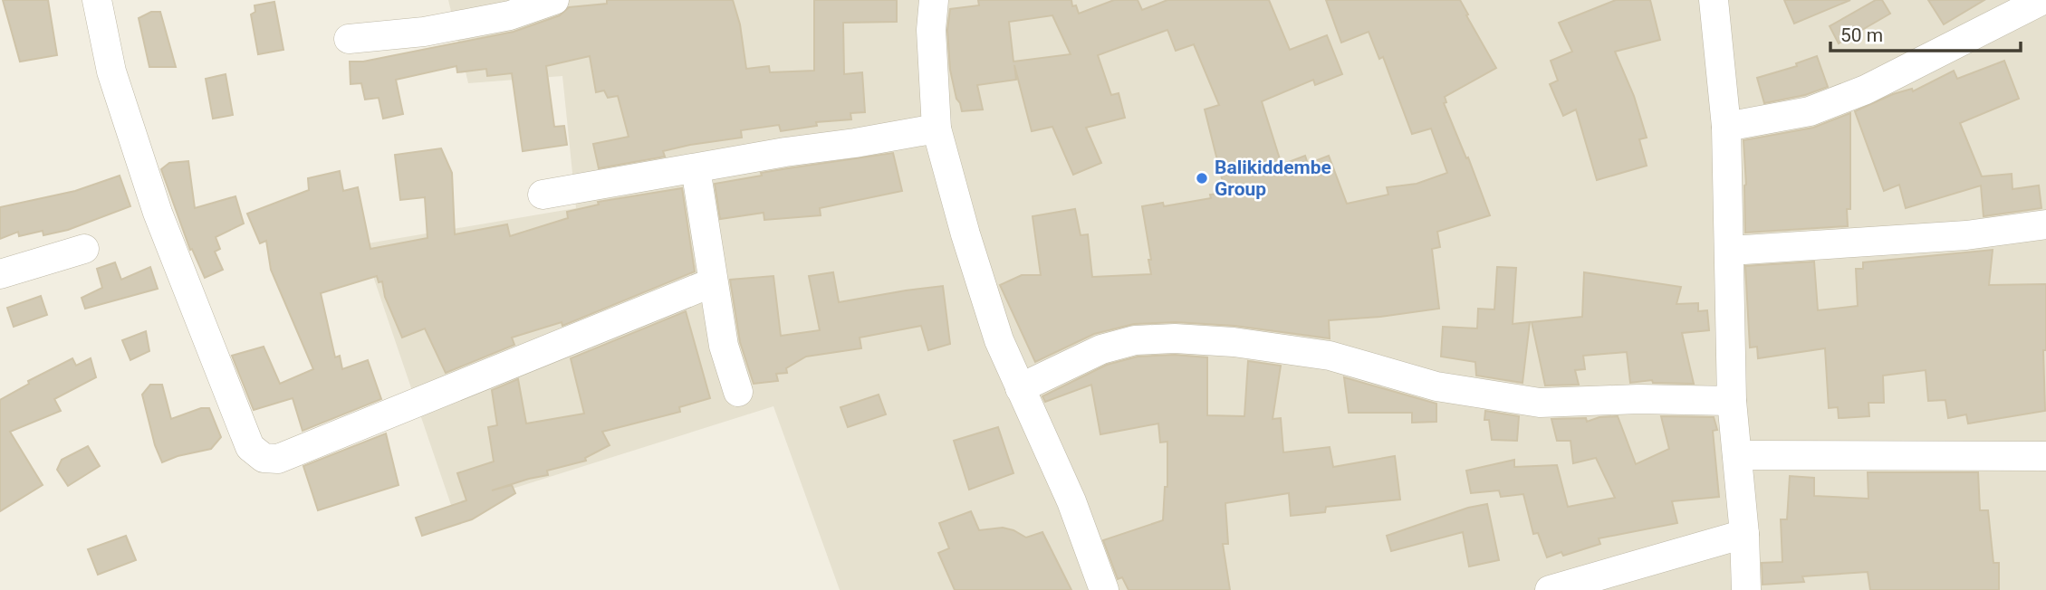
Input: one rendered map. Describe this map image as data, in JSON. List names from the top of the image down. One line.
{"places":["Balikiddembe Group"],"scale_bar":"50 m"}
